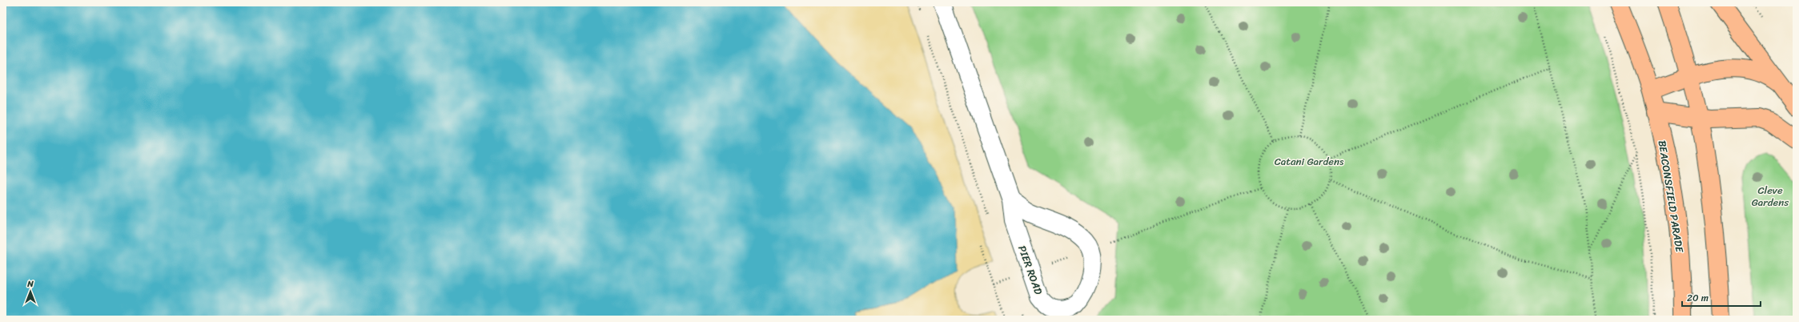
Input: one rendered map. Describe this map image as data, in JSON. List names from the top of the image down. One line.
{"streets":{"main road":["BEACONSFIELD PARADE"],"street":["PIER ROAD"]},"parks":["Catani Gardens","Cleve Gardens"],"scale_bar":"20 m","north":"top"}
